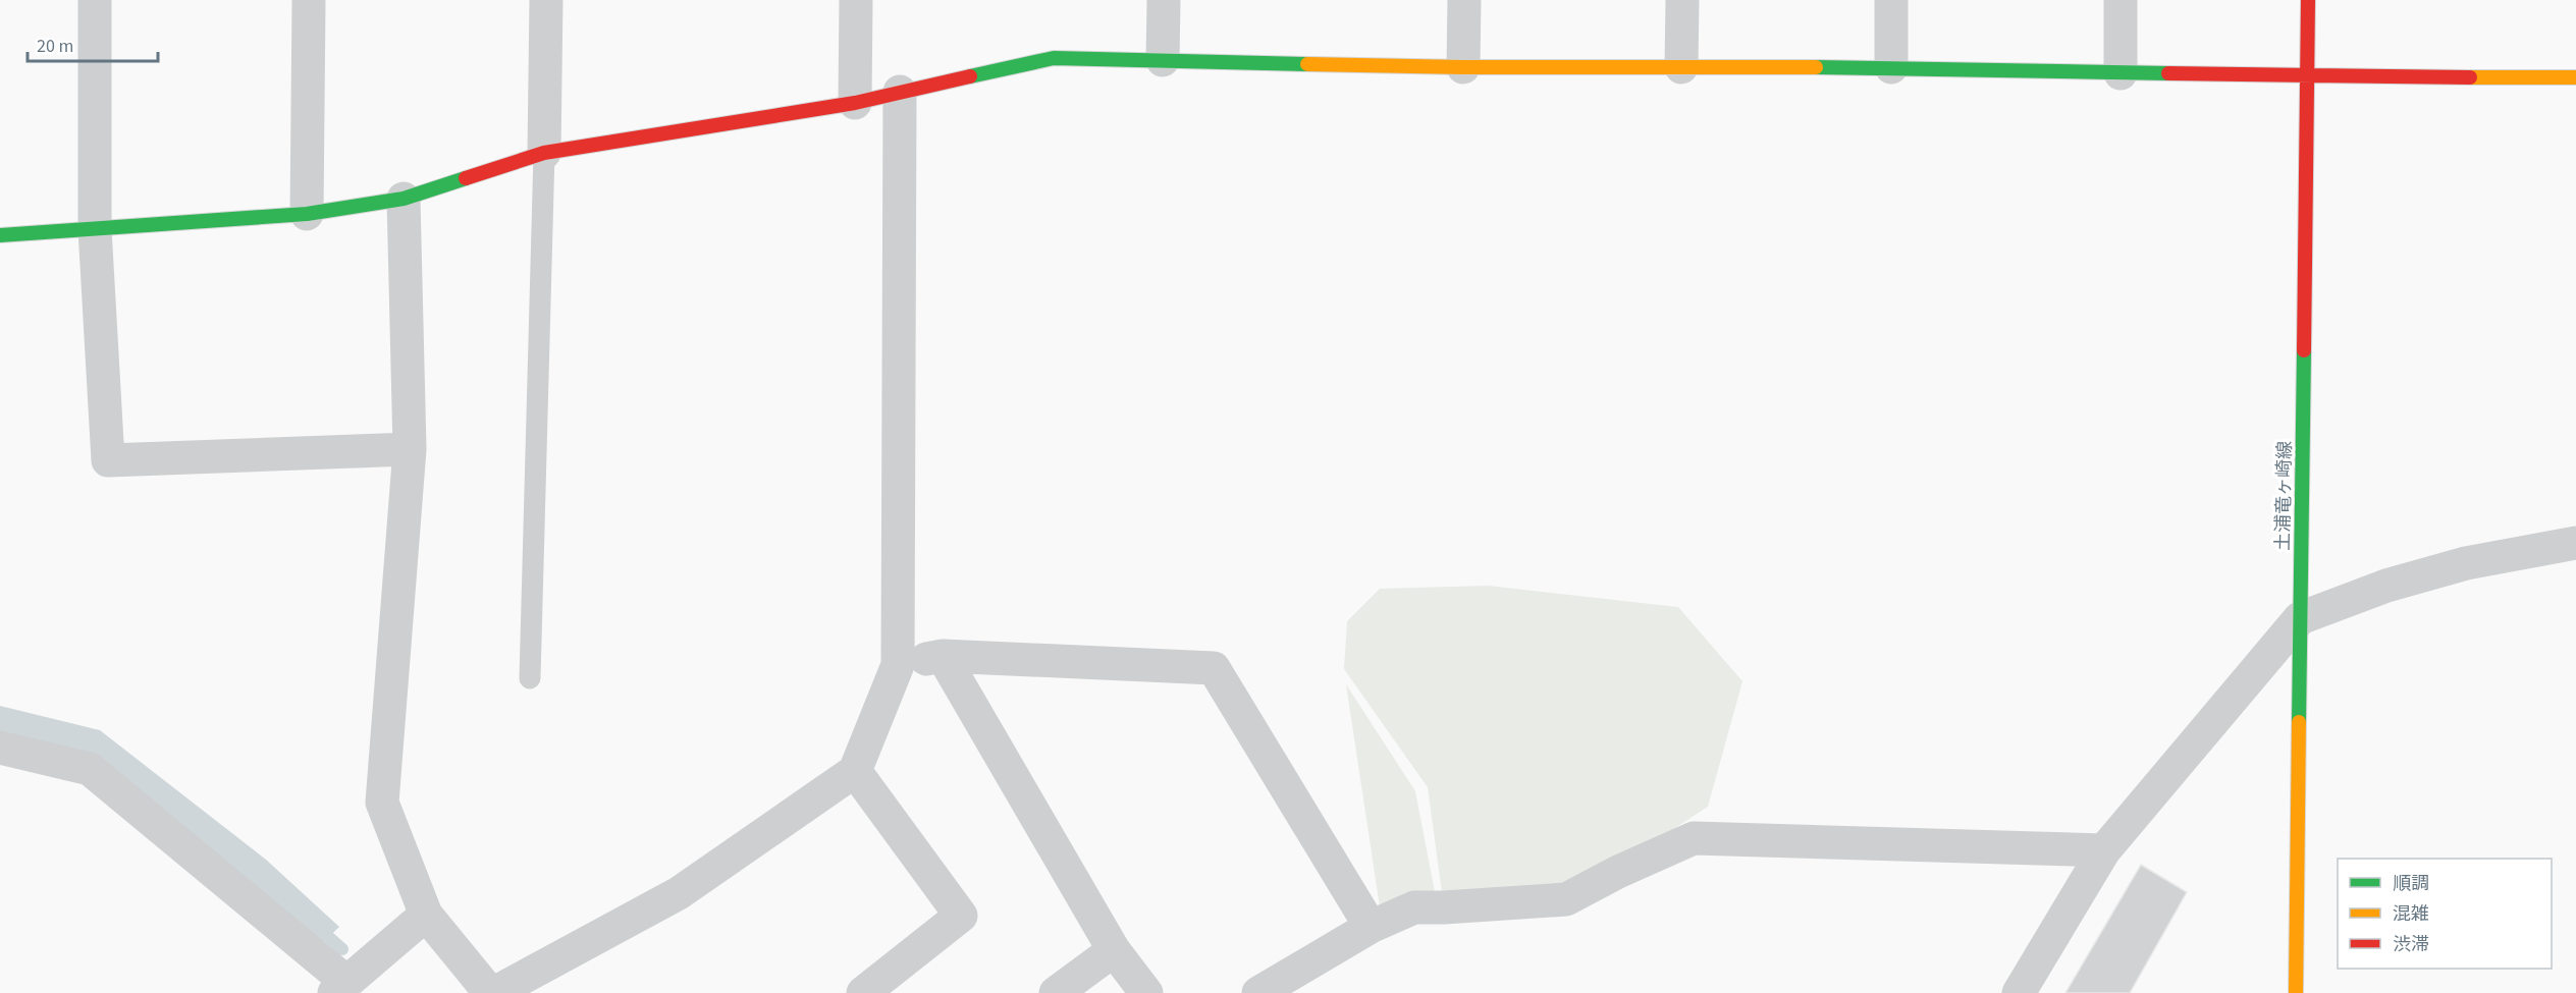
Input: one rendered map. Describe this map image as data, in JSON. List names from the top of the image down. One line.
{"streets":{"street":["土浦竜ヶ崎線"]},"legend":["順調","混雑","渋滞"],"scale_bar":"20 m"}
